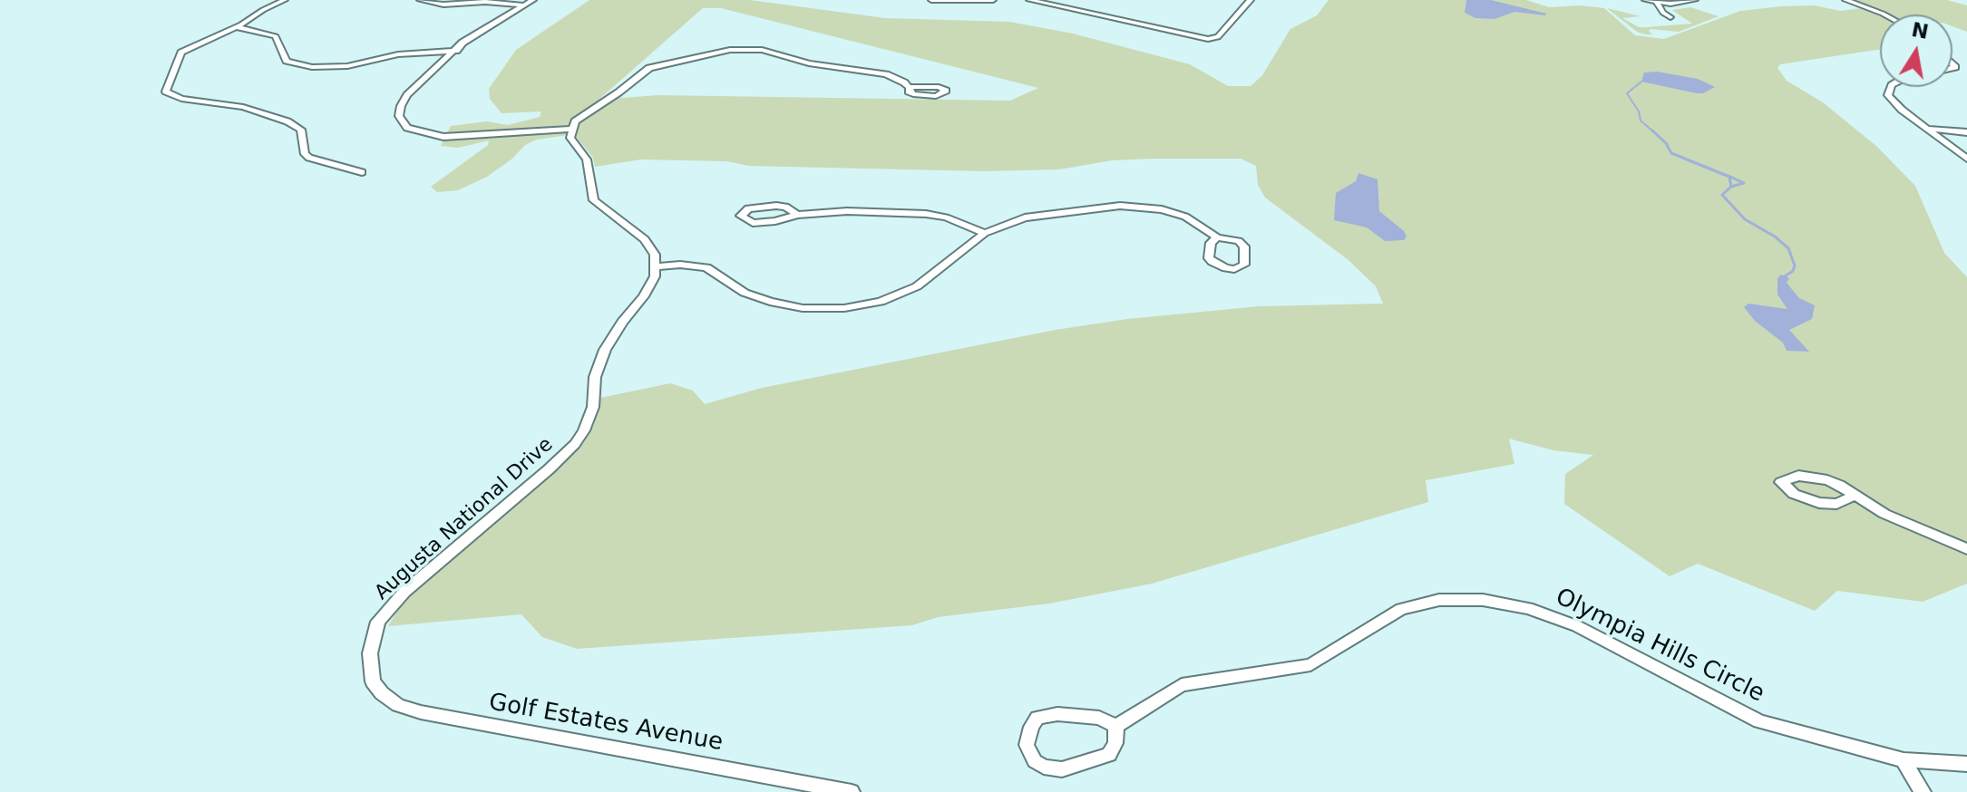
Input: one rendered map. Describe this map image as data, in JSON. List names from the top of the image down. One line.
{"streets":{"street":["Augusta National Drive","Olympia Hills Circle","Golf Estates Avenue"]},"crossings":[["Augusta National Drive","Golf Estates Avenue"]],"north":"top"}
